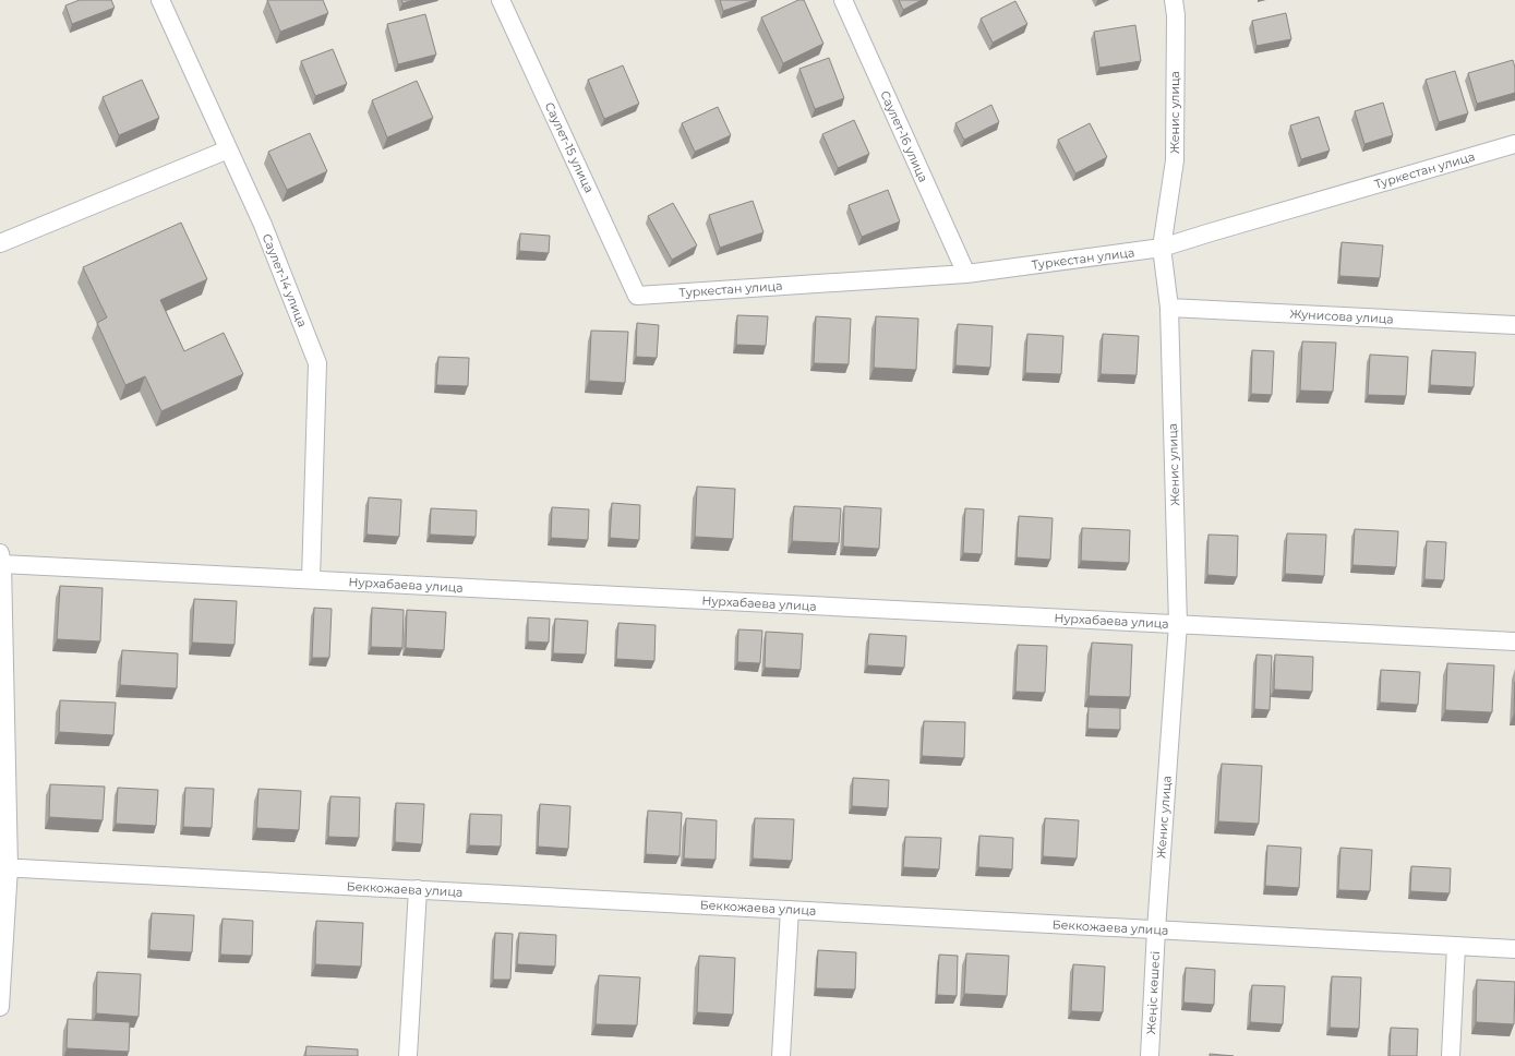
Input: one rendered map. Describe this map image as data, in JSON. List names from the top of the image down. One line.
{"streets":{"street":["Женис улица","Саулет-16 улица","Саулет-15 улица","Туркестан улица","Саулет-14 улица","Жунисова улица","Нурхабаева улица","Беккожаева улица","Жеңіс көшесі"]},"crossings":[["Женис улица","Туркестан улица"],["Женис улица","Жунисова улица"],["Женис улица","Нурхабаева улица"],["Женис улица","Беккожаева улица"],["Женис улица","Жеңіс көшесі"],["Саулет-16 улица","Туркестан улица"],["Саулет-15 улица","Туркестан улица"],["Саулет-14 улица","Нурхабаева улица"],["Беккожаева улица","Жеңіс көшесі"]]}
